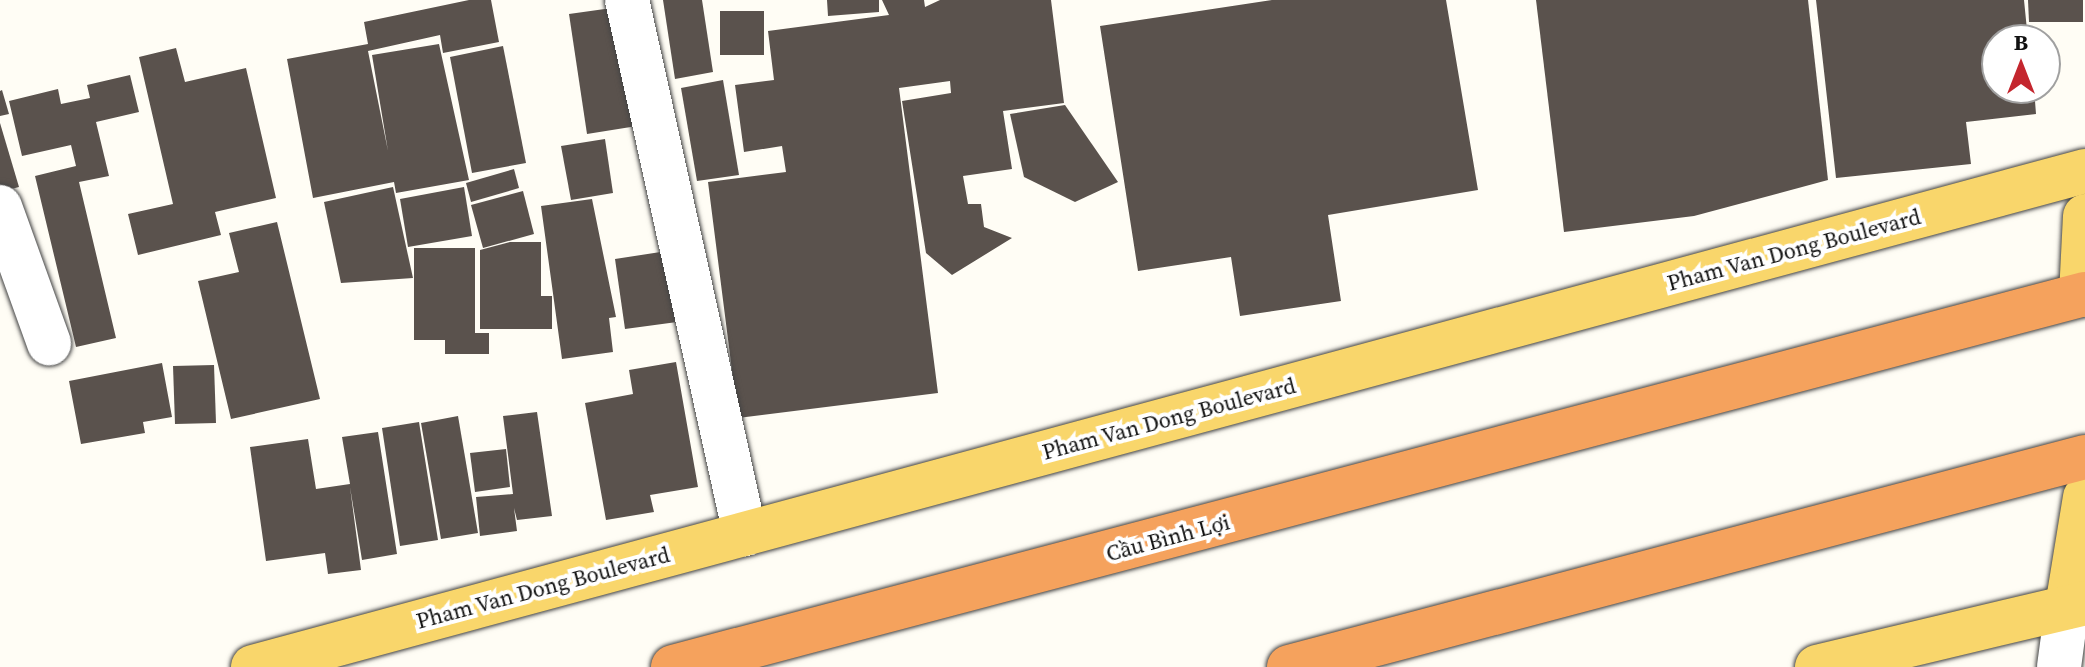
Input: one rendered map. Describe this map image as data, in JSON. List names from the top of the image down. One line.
{"streets":{"highway":["Cầu Bình Lợi"],"main road":["Pham Van Dong Boulevard"]},"north":"top"}
